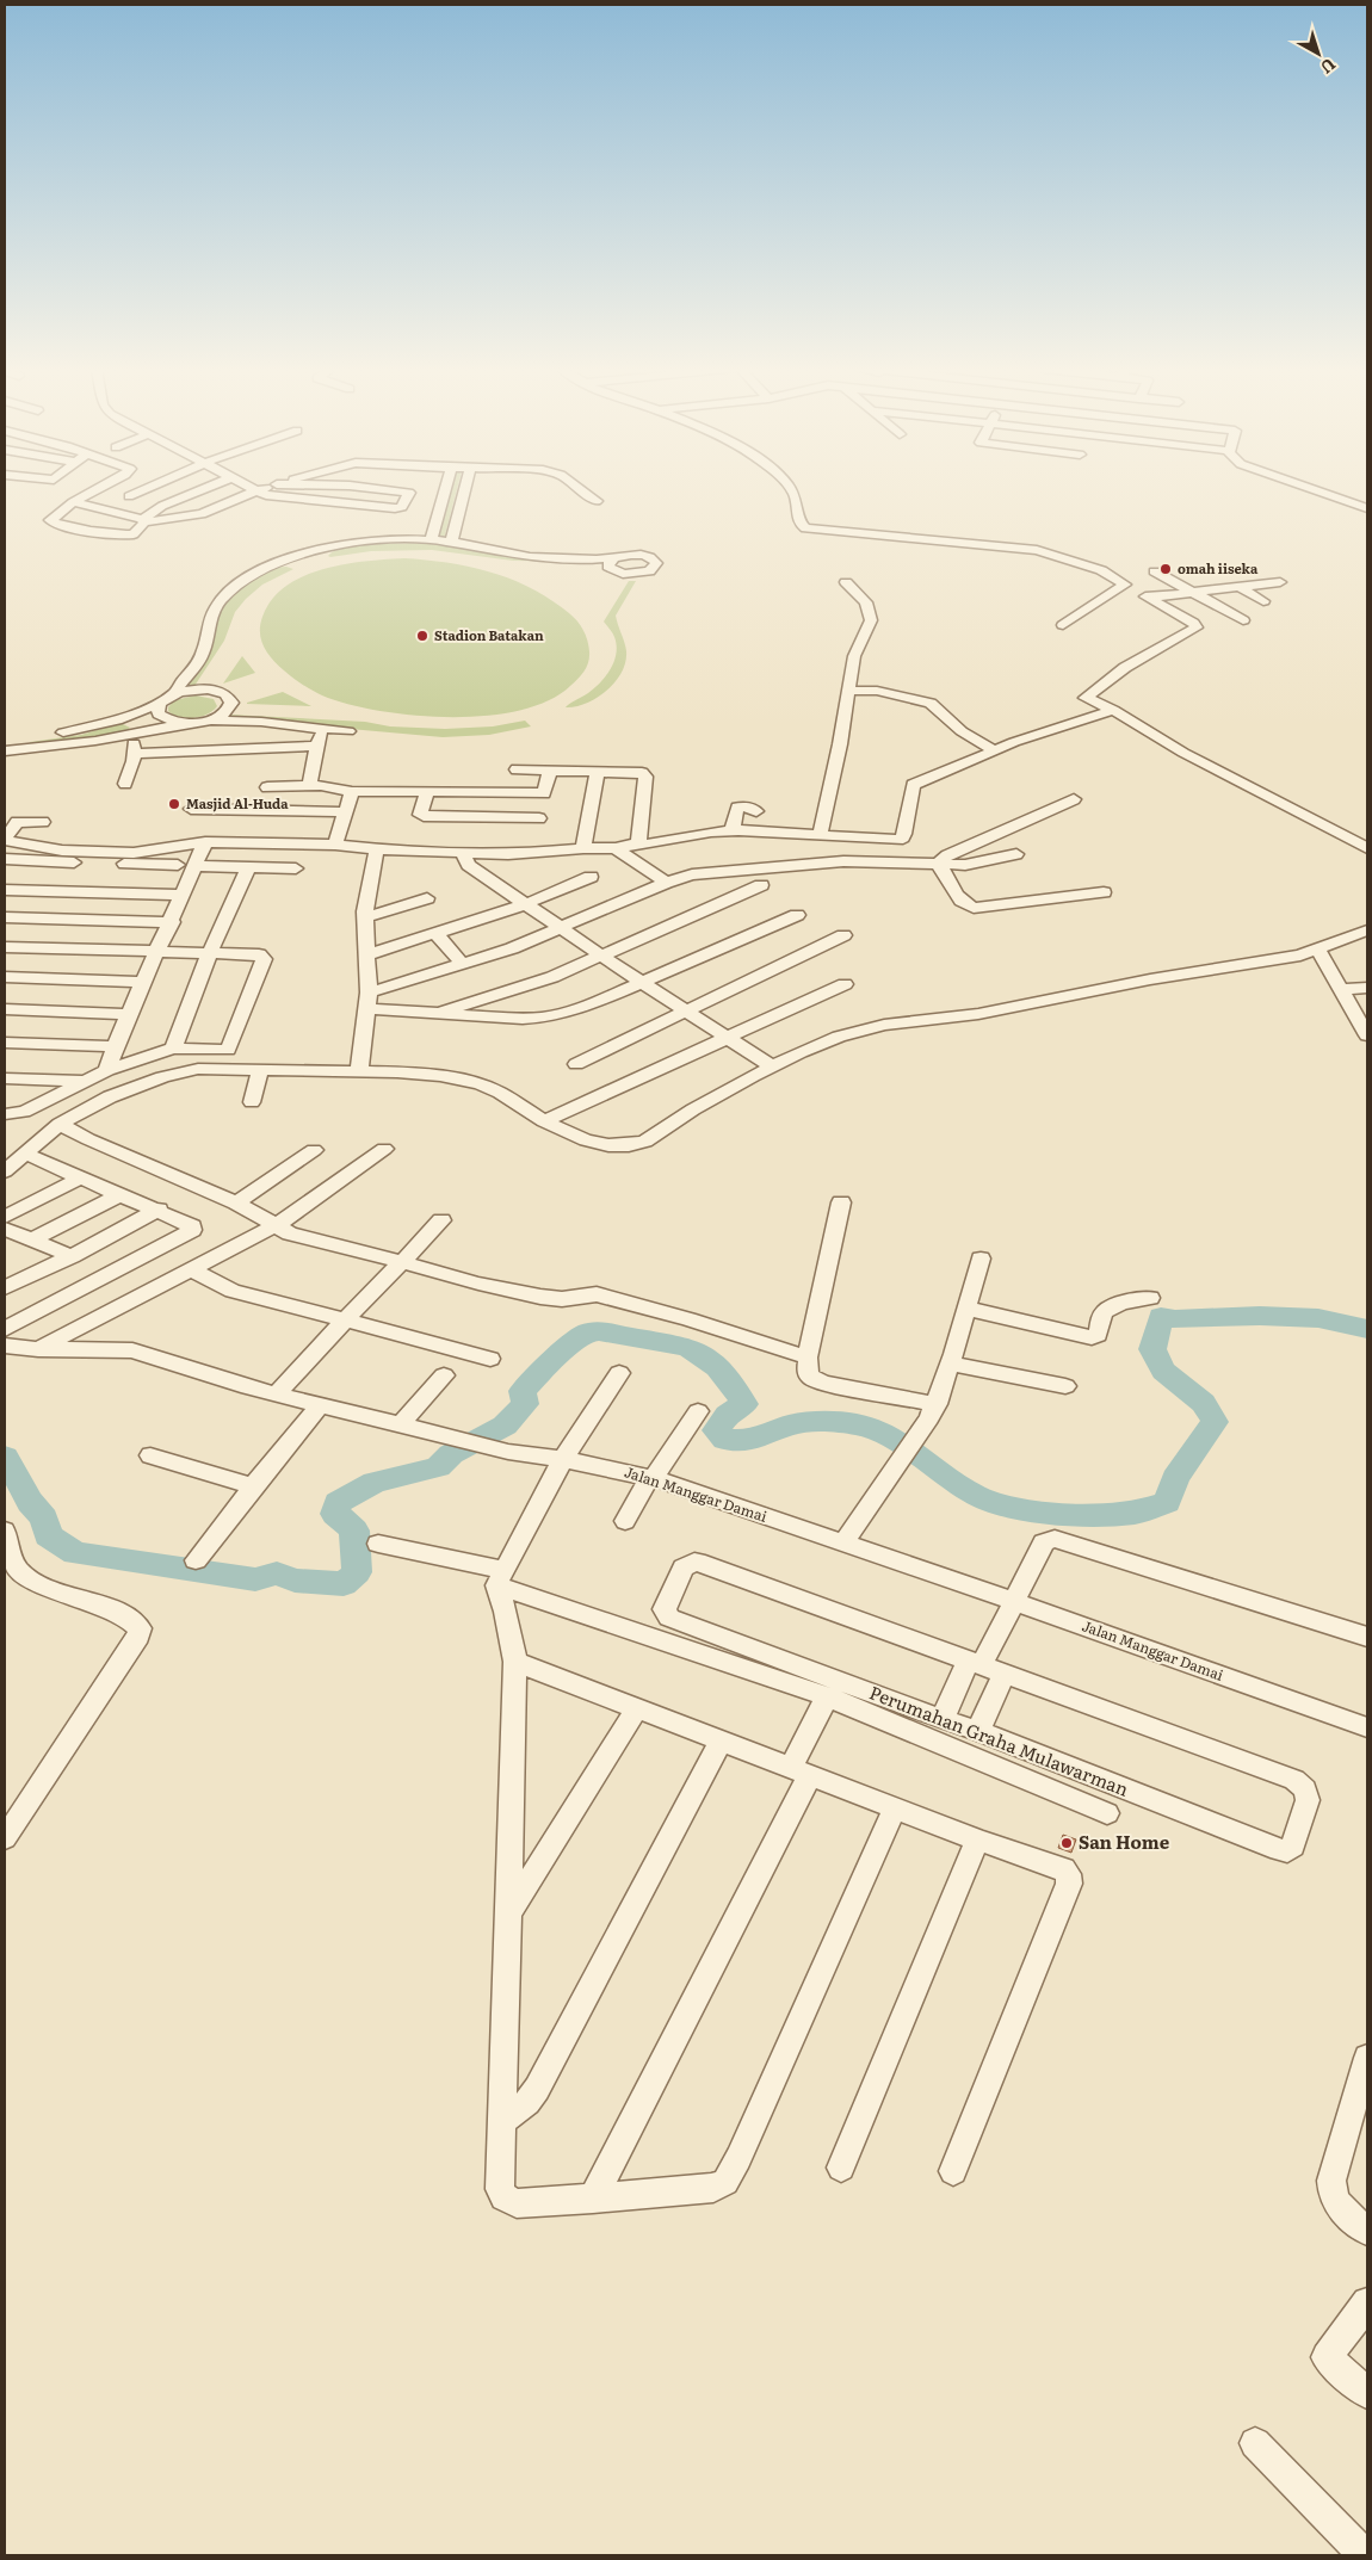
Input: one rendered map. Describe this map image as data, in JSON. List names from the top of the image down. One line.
{"streets":{"street":["Jalan Manggar Damai","Perumahan Graha Mulawarman"]},"places":["omah iiseka","Stadion Batakan","Masjid Al-Huda","San Home"],"north":"bottom right"}
